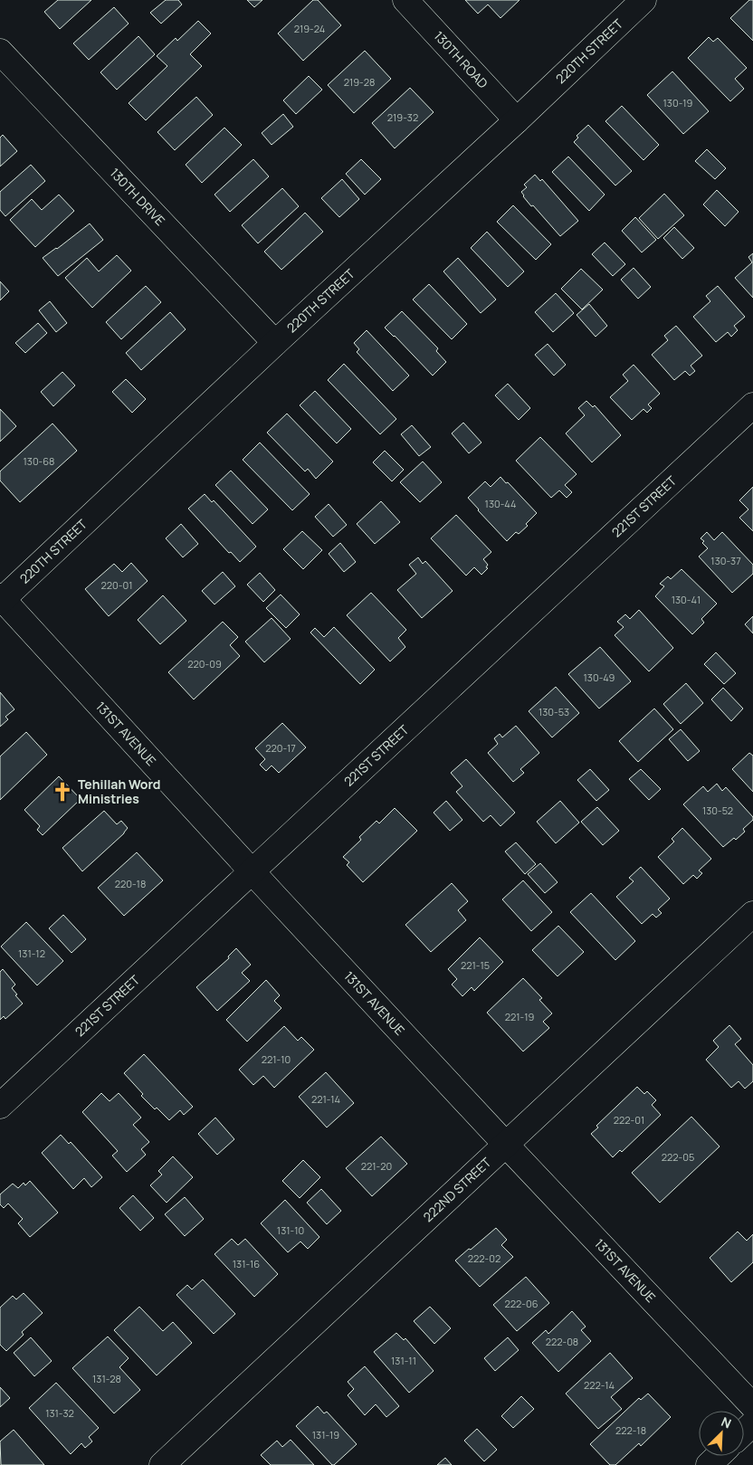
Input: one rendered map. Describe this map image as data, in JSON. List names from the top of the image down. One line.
{"streets":{"street":["220TH STREET","130TH ROAD","130TH DRIVE","221ST STREET","131ST AVENUE","222ND STREET"]},"crossings":[["220TH STREET","130TH ROAD"],["220TH STREET","130TH DRIVE"],["220TH STREET","131ST AVENUE"],["221ST STREET","131ST AVENUE"],["131ST AVENUE","222ND STREET"]],"places":{"church":["Tehillah Word Ministries"]},"house_numbers":["219-24","219-28","130-19","219-32","130-68","130-44","130-37","220-01","130-41","220-09","130-49","130-53","220-17","130-52","220-18","131-12","221-15","221-19","221-10","221-14","222-01","222-05","221-20","131-10","222-02","131-16","222-06","222-08","131-11","131-28","222-14","131-32","222-18","131-19"],"north":"top right"}
